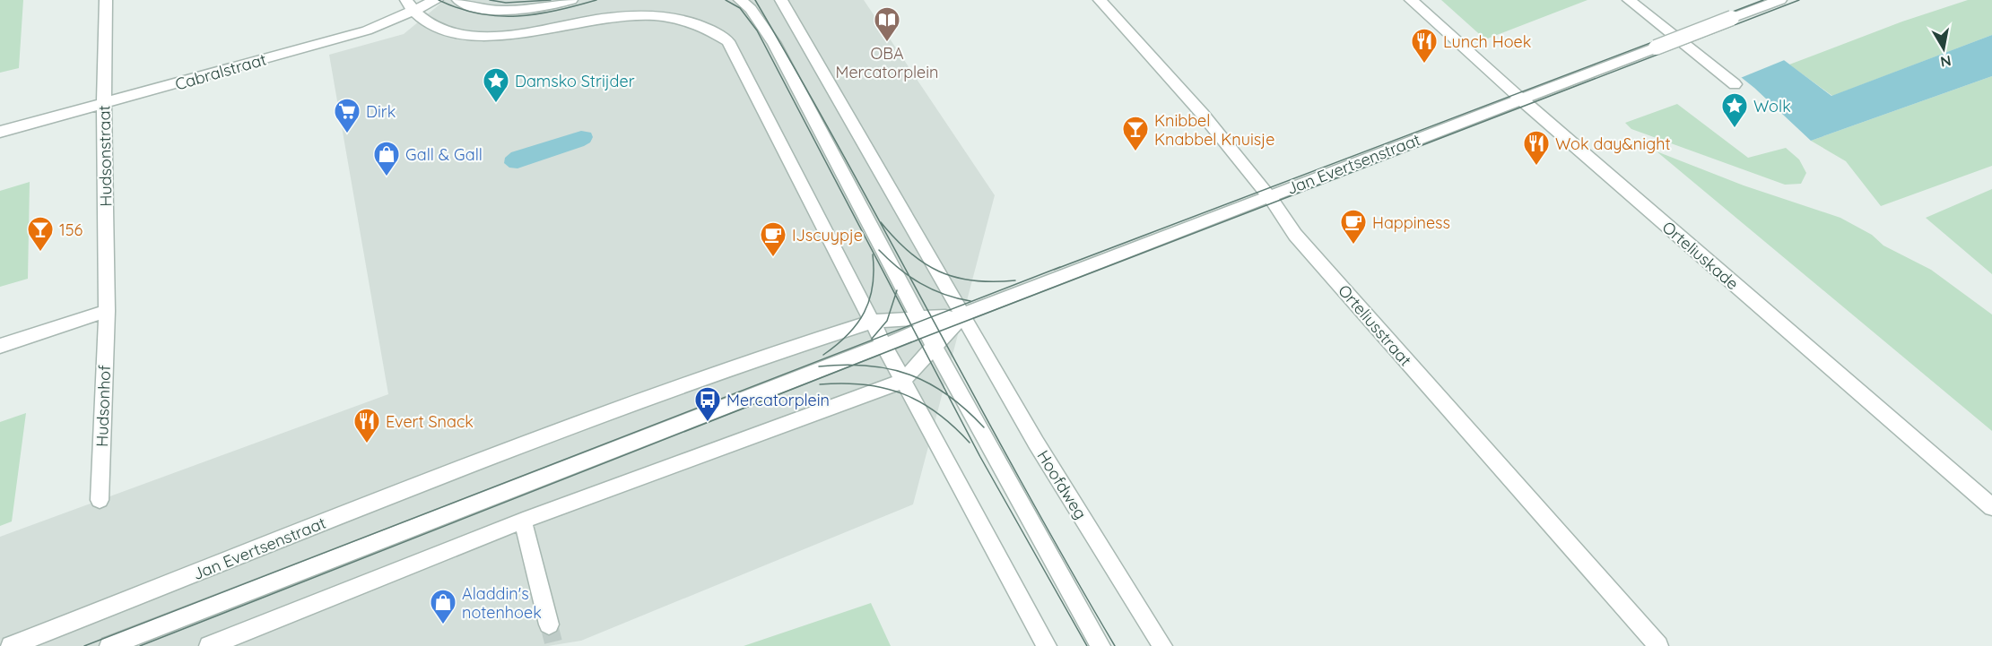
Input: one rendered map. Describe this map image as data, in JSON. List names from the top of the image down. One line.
{"streets":{"street":["Cabralstraat","Hudsonstraat","Jan Evertsenstraat","Orteliuskade","Orteliusstraat","Hudsonhof","Hoofdweg"]},"crossings":[["Cabralstraat","Hudsonstraat"],["Hudsonstraat","Hudsonhof"],["Jan Evertsenstraat","Orteliuskade"],["Jan Evertsenstraat","Orteliusstraat"],["Jan Evertsenstraat","Hoofdweg"]],"places":{"library":["OBA Mercatorplein"],"restaurant":["Lunch Hoek","Wok day&night","Evert Snack"],"place":["Damsko Strijder","Wolk"],"supermarket":["Dirk"],"bar":["Knibbel Knabbel Knuisje","156"],"shop":["Gall & Gall","Aladdin's notenhoek"],"cafe":["Happiness","IJscuypje"],"bus stop":["Mercatorplein"]},"north":"bottom"}
